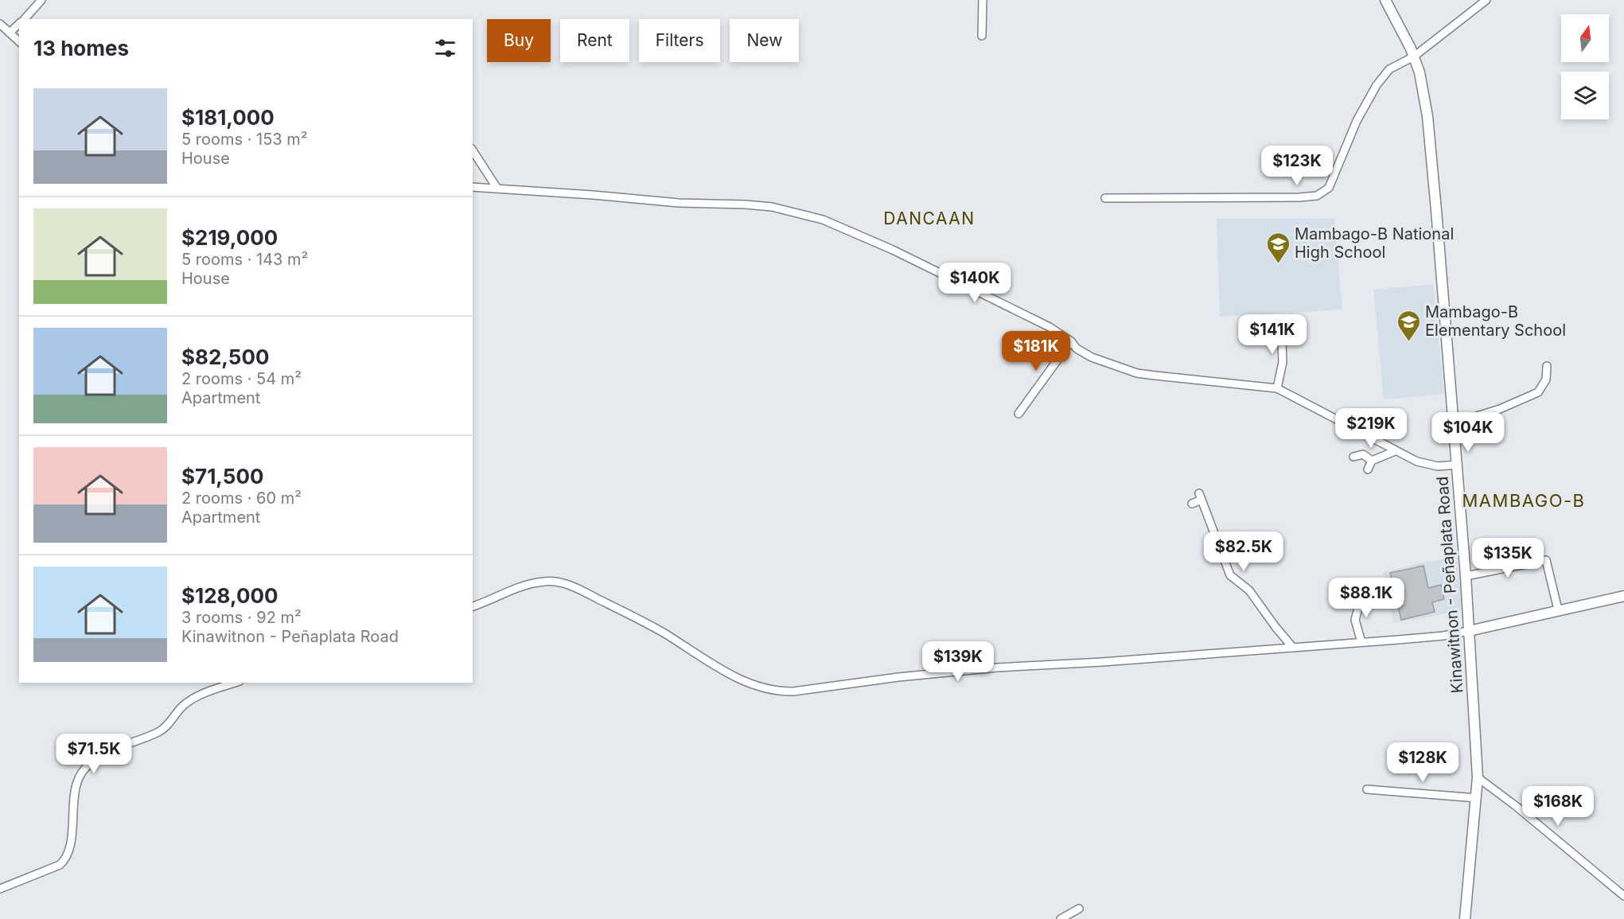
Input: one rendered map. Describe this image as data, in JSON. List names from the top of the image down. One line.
{"streets":{"street":["Kinawitnon - Peñaplata Road"]},"districts":["DANCAAN","MAMBAGO-B"],"places":{"school or university":["Mambago-B National High School","Mambago-B Elementary School"]},"north":"top","page":{"chip":["Buy","Rent","Filters","New"],"heading":"13 homes","list":[{"name":"$181,000","note":"5 rooms · 153 m² · House"},{"name":"$219,000","note":"5 rooms · 143 m² · House"},{"name":"$82,500","note":"2 rooms · 54 m² · Apartment"},{"name":"$71,500","note":"2 rooms · 60 m² · Apartment"},{"name":"$128,000","note":"3 rooms · 92 m² · Kinawitnon - Peñaplata Road"}],"price":["$123K","$140K","$141K","$181K","$219K","$104K","$82.5K","$135K","$88.1K","$139K","$71.5K","$128K","$168K"]}}
